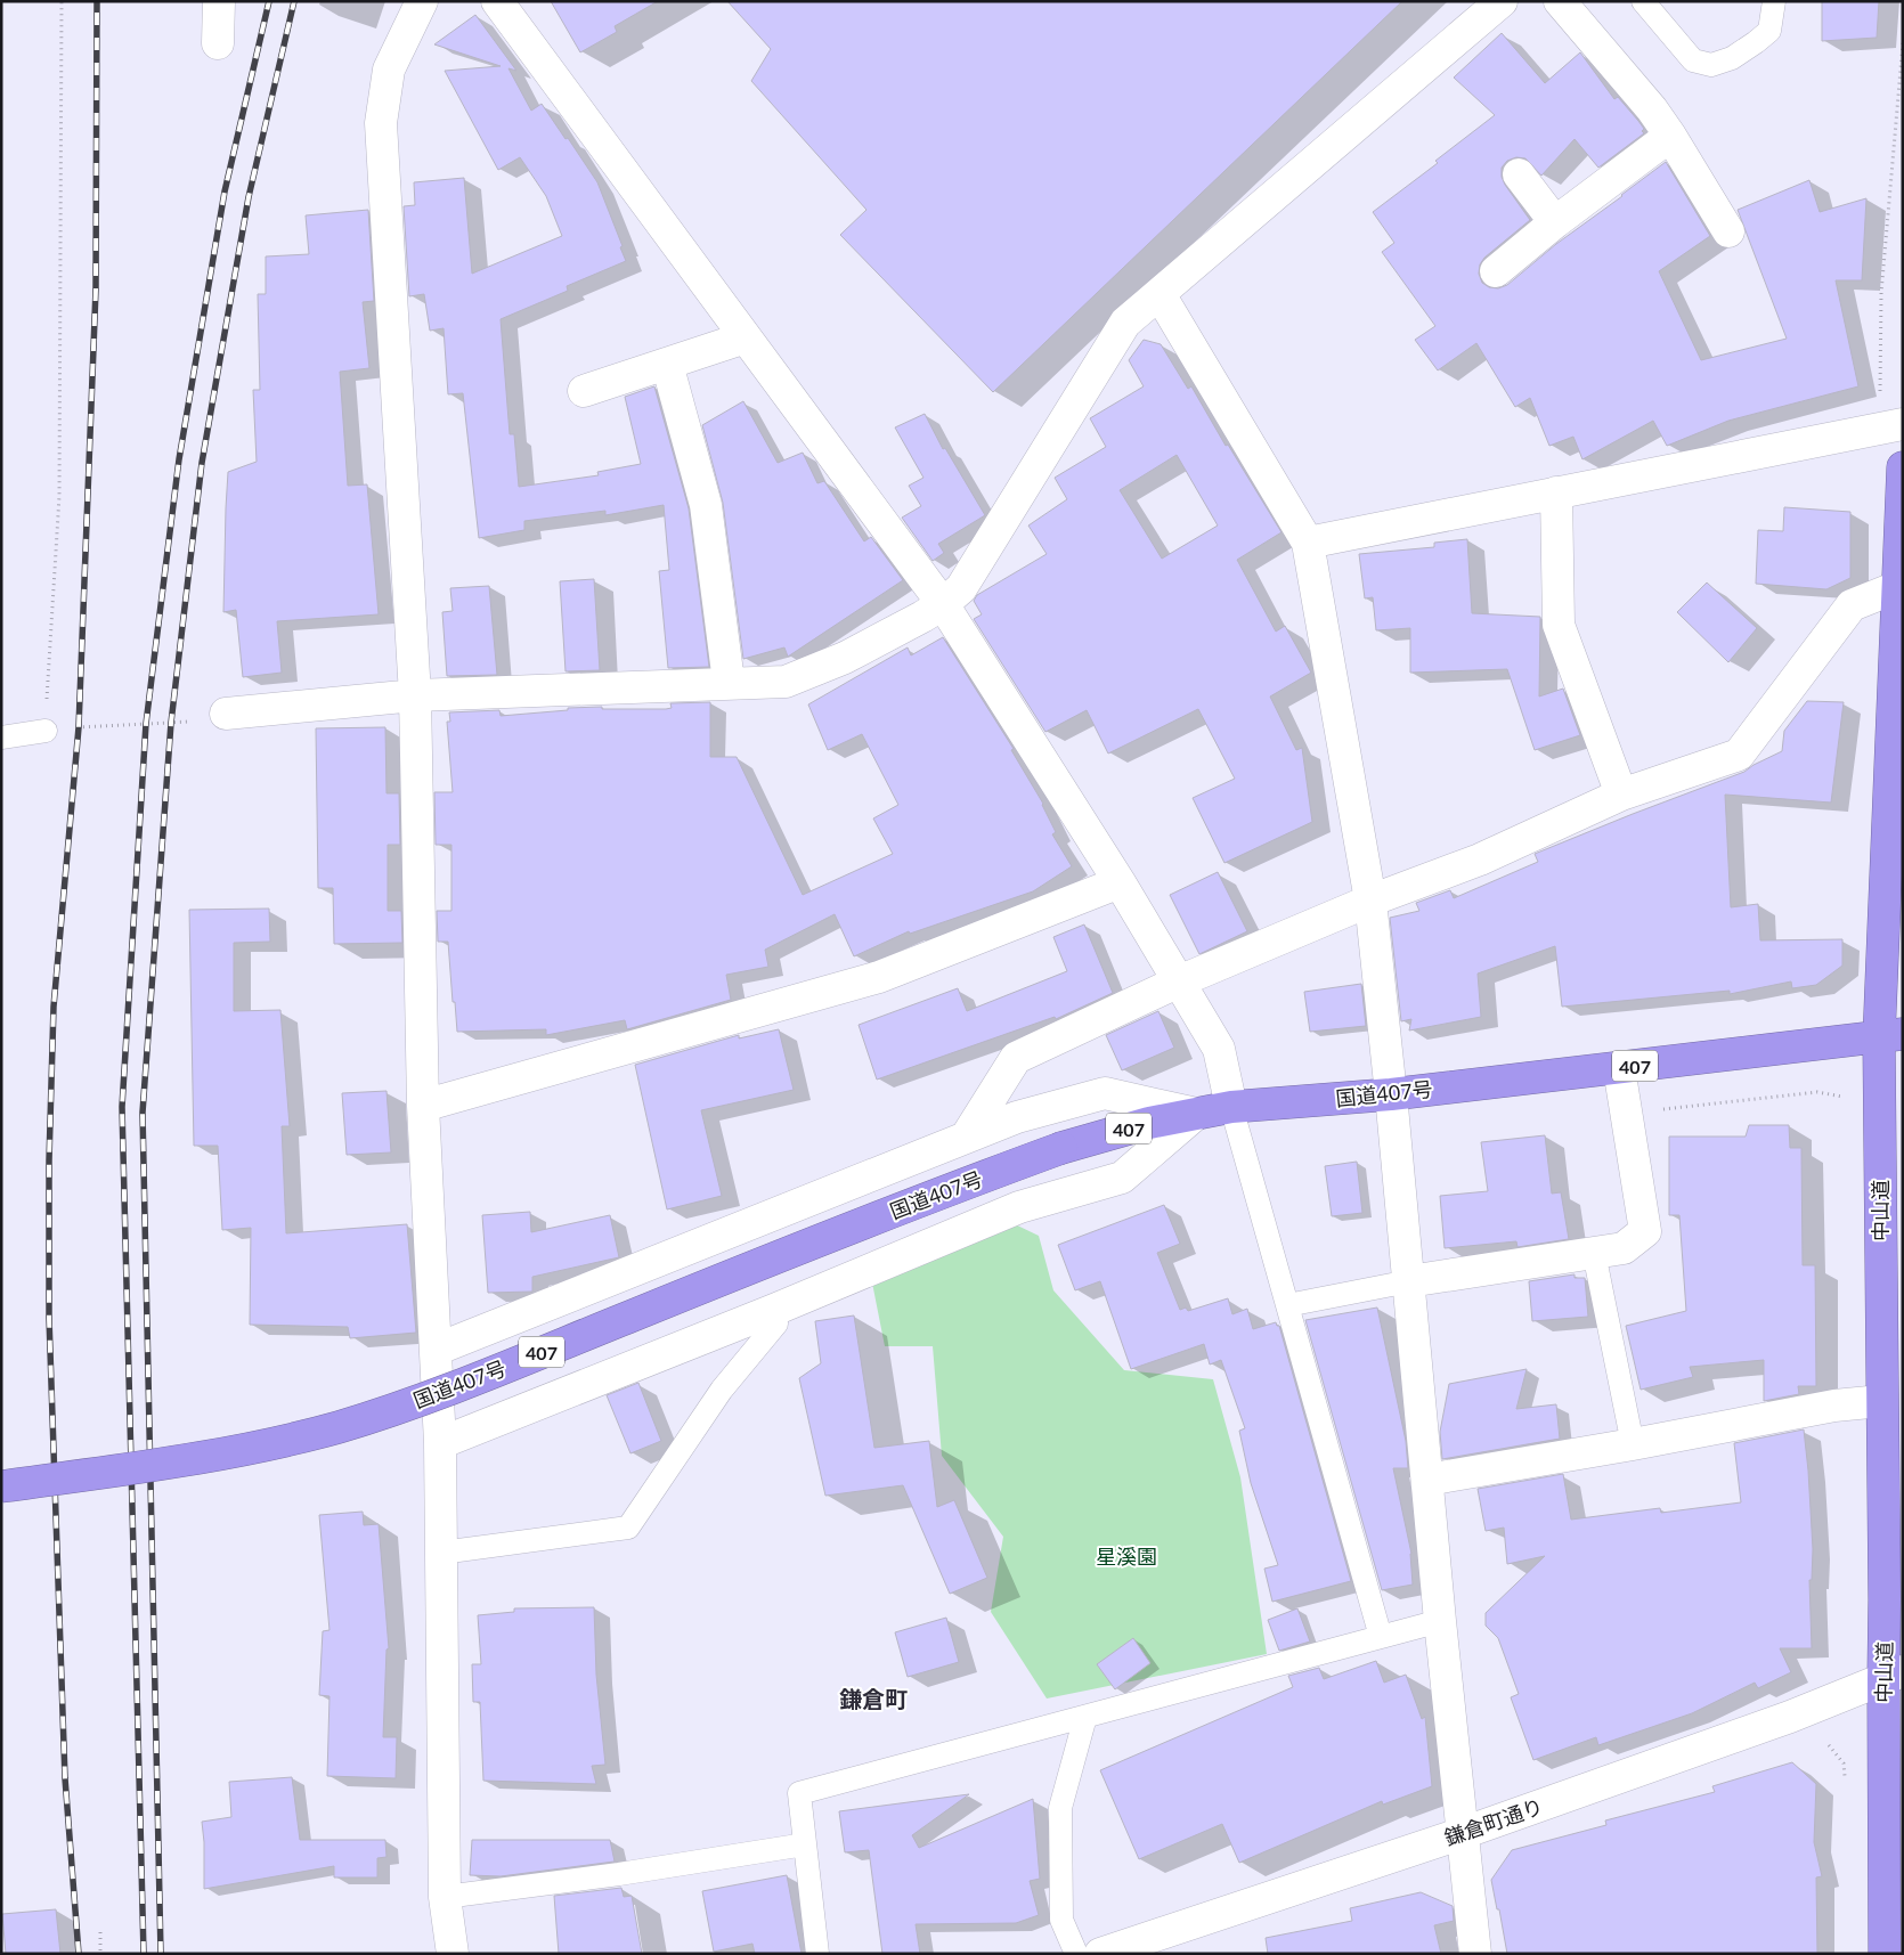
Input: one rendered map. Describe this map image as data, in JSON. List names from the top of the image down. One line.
{"streets":{"highway":["407","国道407号","中山道"],"street":["鎌倉町通り"]},"crossings":[["国道407号","中山道"],["中山道","鎌倉町通り"]],"districts":["鎌倉町"],"parks":["星溪園"]}
